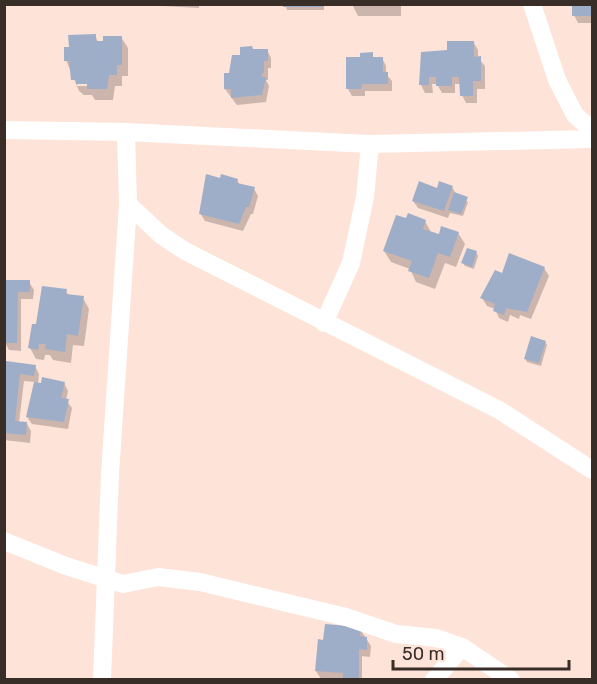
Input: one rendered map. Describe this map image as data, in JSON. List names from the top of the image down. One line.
{"scale_bar":"50 m"}
